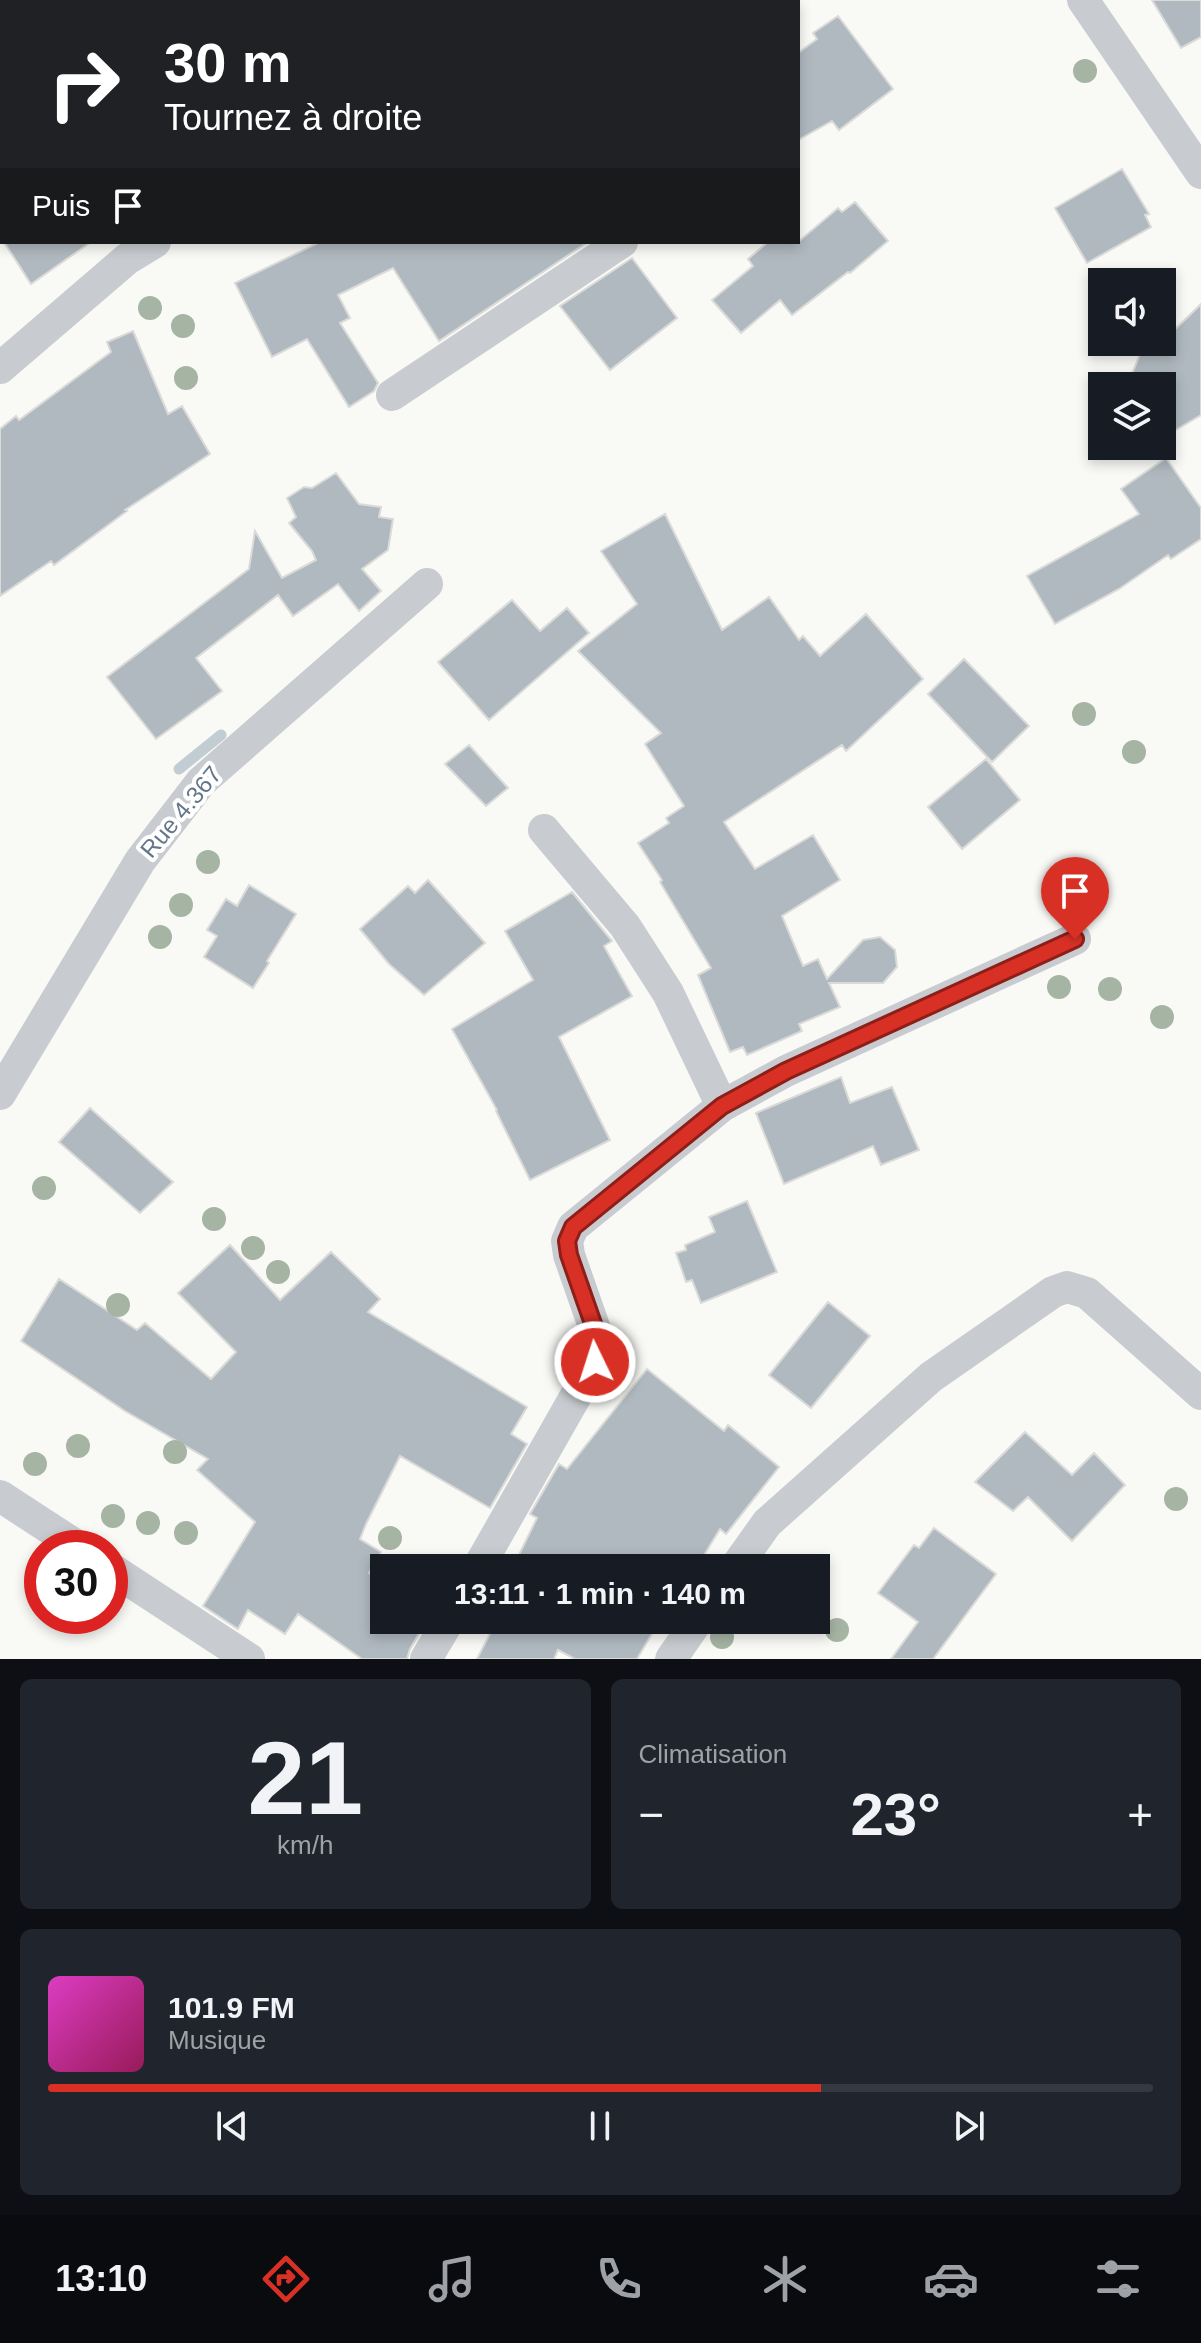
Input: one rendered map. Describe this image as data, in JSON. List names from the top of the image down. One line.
{"streets":{"street":["Rue 4.367"]},"page":{"turn":["30 m","Tournez à droite"],"then":"Puis","limit":"30","trip":"13:11 · 1 min · 140 m","tile":[["21","km/h"],"Climatisation"],"heat":["−","23°","+"],"song":["101.9 FM","Musique"],"tabs":"13:10"}}
